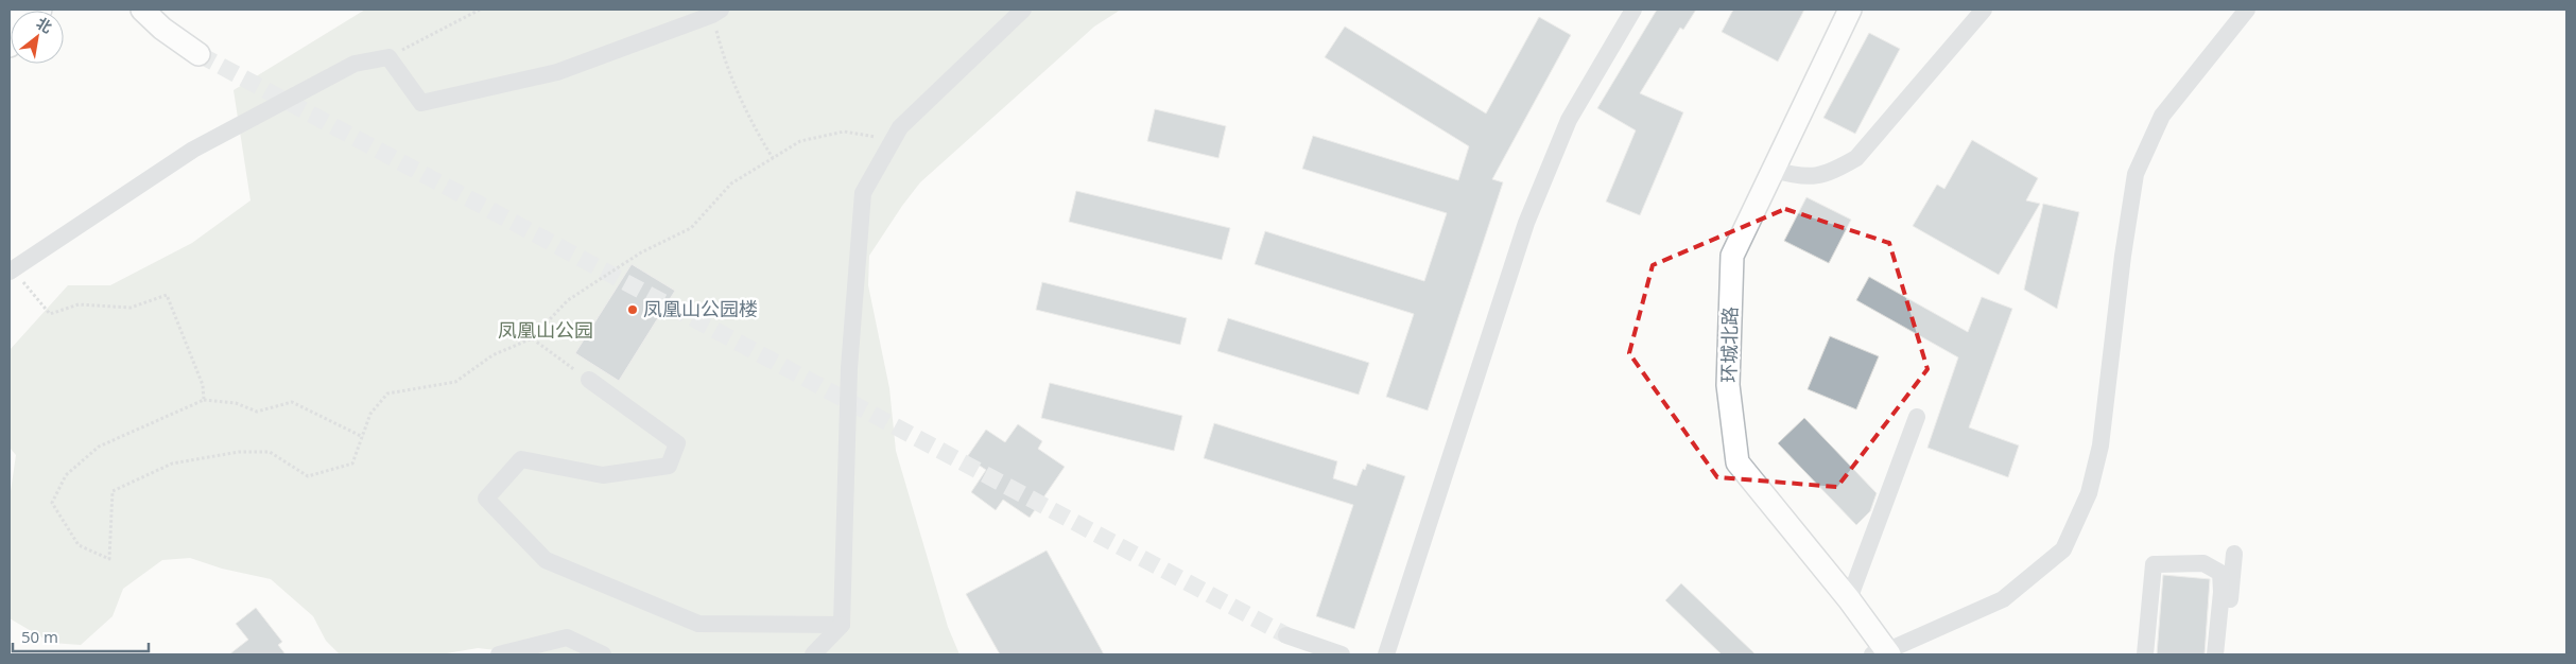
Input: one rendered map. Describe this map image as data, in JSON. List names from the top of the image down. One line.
{"streets":{"main road":["环城北路"]},"parks":["凤凰山公园"],"places":["凤凰山公园楼"],"scale_bar":"50 m","north":"top right"}
